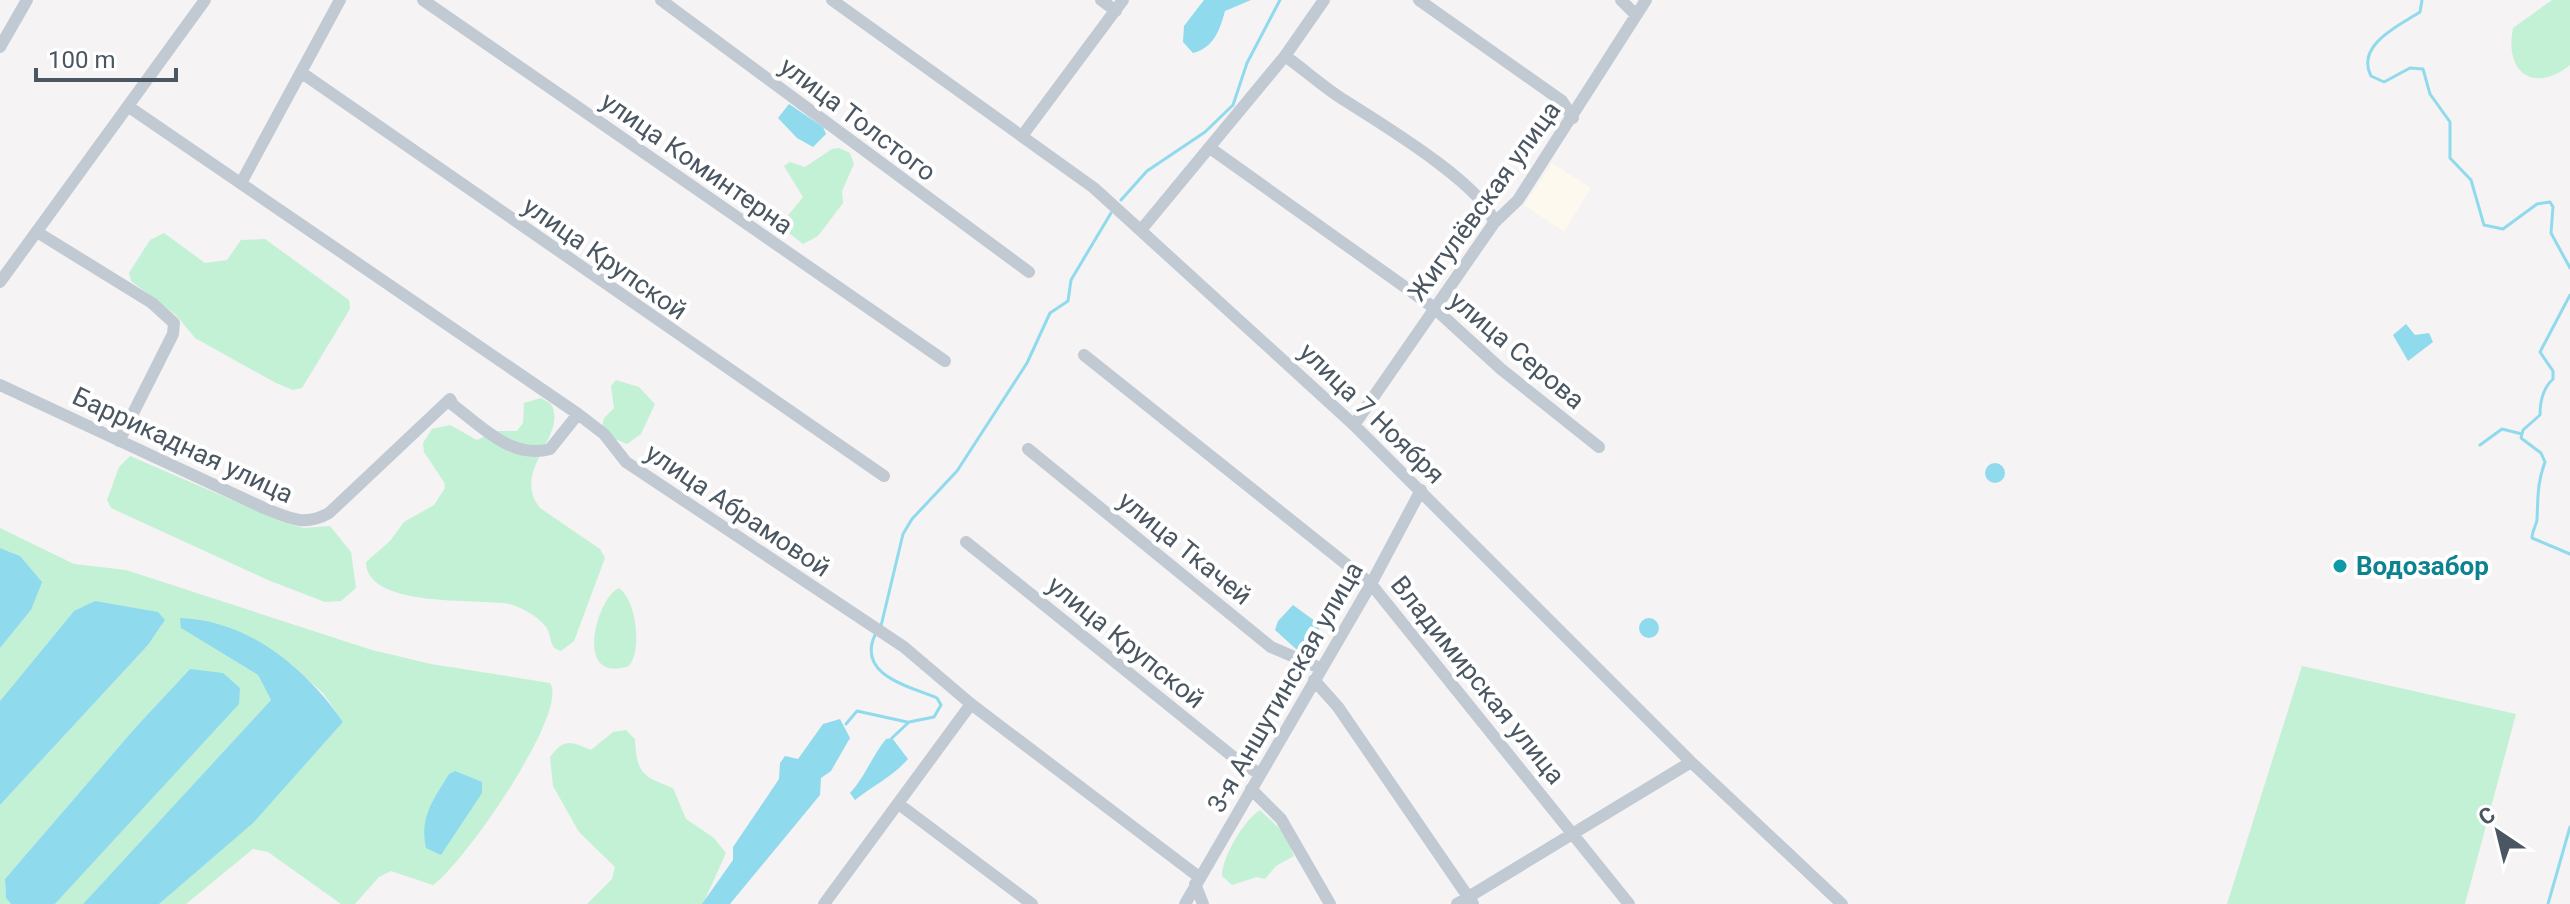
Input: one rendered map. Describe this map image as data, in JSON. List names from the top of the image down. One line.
{"streets":{"street":["улица Толстого","улица Коминтерна","Жигулёвская улица","улица Крупской","улица Серова","улица 7 Ноября","Баррикадная улица","улица Абрамовой","улица Ткачей","Владимирская улица","3-я Аншутинская улица"]},"crossings":[["Жигулёвская улица","улица Серова"],["Жигулёвская улица","улица 7 Ноября"],["улица Крупской","3-я Аншутинская улица"],["улица 7 Ноября","3-я Аншутинская улица"],["Баррикадная улица","улица Абрамовой"],["улица Абрамовой","3-я Аншутинская улица"],["улица Ткачей","3-я Аншутинская улица"],["Владимирская улица","3-я Аншутинская улица"]],"places":["Водозабор"],"scale_bar":"100 m","north":"top left"}
